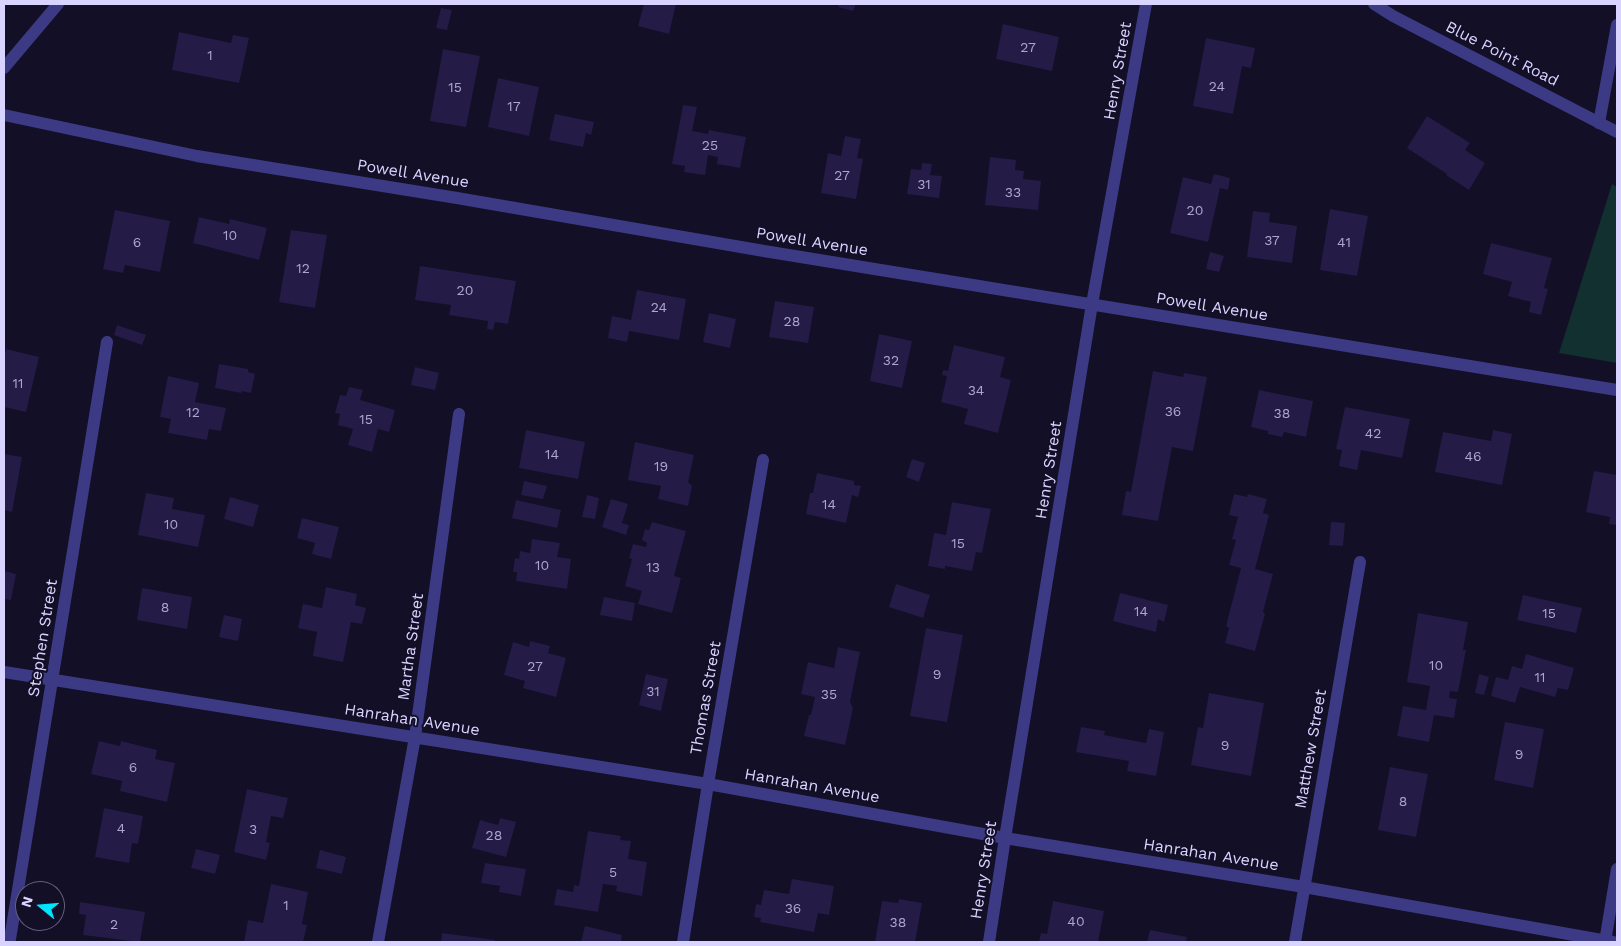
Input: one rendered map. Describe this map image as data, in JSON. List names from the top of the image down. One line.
{"streets":{"street":["Blue Point Road","Henry Street","Powell Avenue","Stephen Street","Martha Street","Thomas Street","Hanrahan Avenue","Matthew Street"]},"crossings":[["Henry Street","Powell Avenue"],["Henry Street","Hanrahan Avenue"],["Stephen Street","Hanrahan Avenue"],["Martha Street","Hanrahan Avenue"],["Thomas Street","Hanrahan Avenue"],["Hanrahan Avenue","Matthew Street"]],"house_numbers":["27","1","24","15","17","25","27","31","33","20","10","37","6","41","12","20","24","28","32","11","34","36","12","38","15","42","14","46","19","14","10","15","10","13","8","14","15","10","27","9","11","31","35","9","9","6","8","4","3","28","5","1","36","40","38","2"],"north":"left"}
